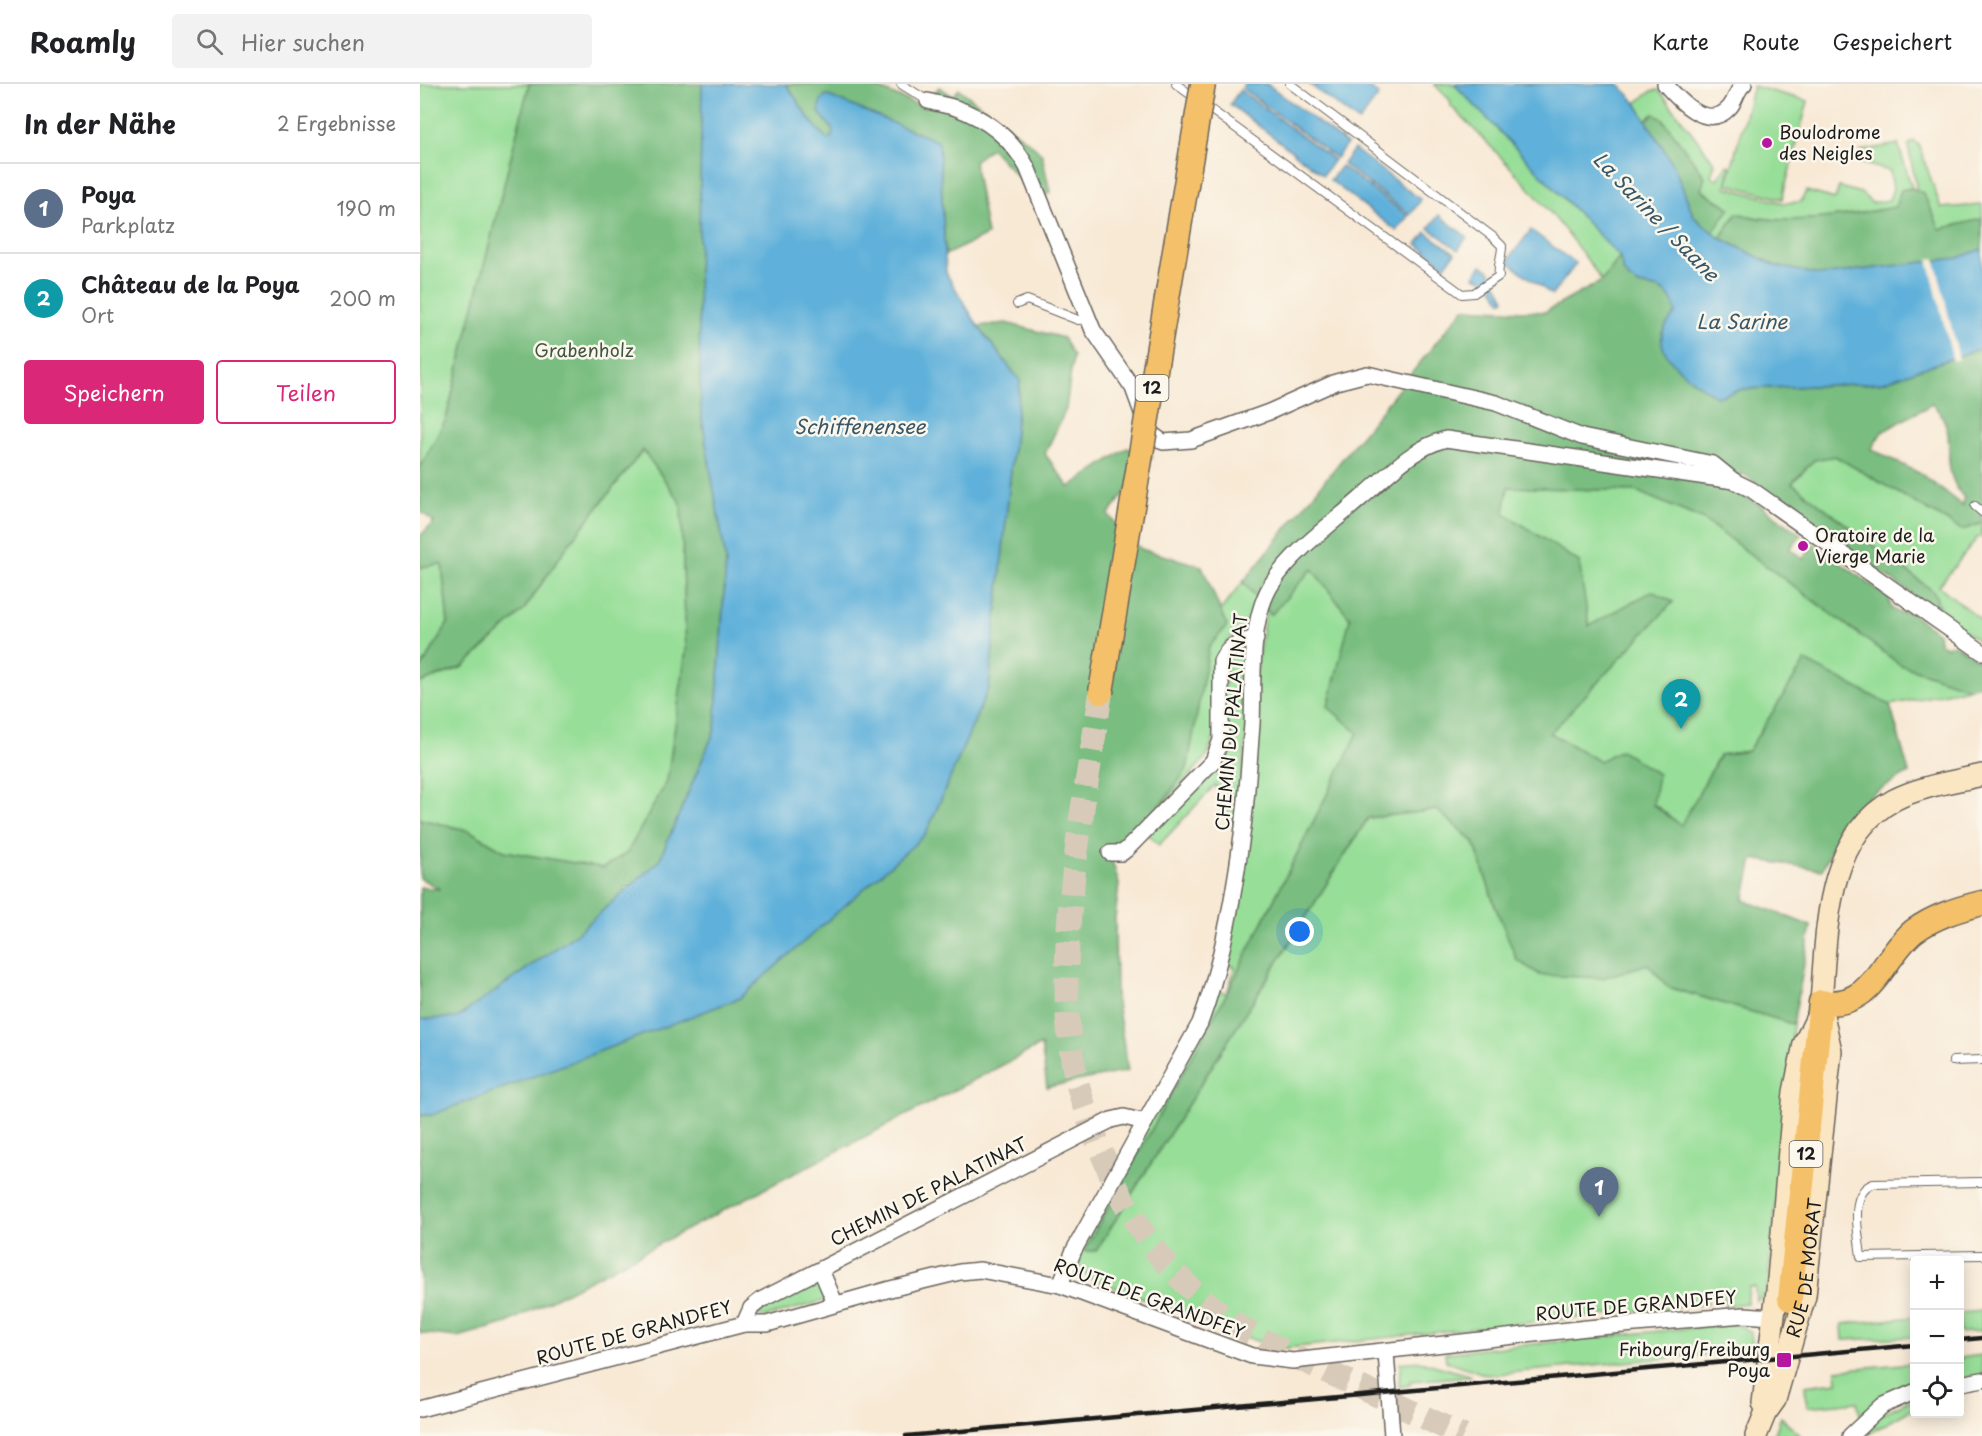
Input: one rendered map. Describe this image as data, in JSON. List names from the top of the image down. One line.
{"streets":{"main road":["12","RUE DE MORAT"],"street":["CHEMIN DU PALATINAT","CHEMIN DE PALATINAT","ROUTE DE GRANDFEY"]},"crossings":[["12","RUE DE MORAT"],["CHEMIN DU PALATINAT","CHEMIN DE PALATINAT"],["CHEMIN DU PALATINAT","ROUTE DE GRANDFEY"],["CHEMIN DE PALATINAT","ROUTE DE GRANDFEY"],["RUE DE MORAT","ROUTE DE GRANDFEY"]],"water":["La Sarine / Saane","La Sarine","Schiffenensee"],"parks":["Grabenholz"],"places":{"other":["Boulodrome des Neigles","Oratoire de la Vierge Marie"],"transit":["Fribourg/Freiburg Poya"]},"page":{"header":"Roamly","search":"Hier suchen","nav":["Karte","Route","Gespeichert"],"heading":["In der Nähe","2 Ergebnisse"],"list":[{"mark":"1","name":"Poya","note":"Parkplatz","value":"190 m"},{"mark":"2","name":"Château de la Poya","note":"Ort","value":"200 m"}],"buttons":["Speichern","Teilen"],"pins":["2","1"],"map_buttons":["+","−"]}}
